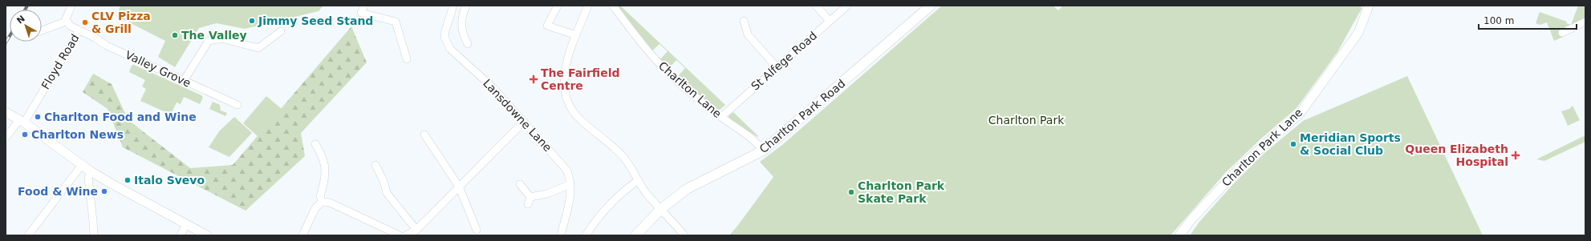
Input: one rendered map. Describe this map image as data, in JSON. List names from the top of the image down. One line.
{"streets":{"main road":["Charlton Park Road"],"street":["St Alfege Road","Floyd Road","Valley Grove","Charlton Lane","Lansdowne Lane","Charlton Park Lane"]},"crossings":[["St Alfege Road","Charlton Lane"],["Floyd Road","Valley Grove"],["Charlton Lane","Charlton Park Road"]],"parks":["Charlton Park"],"places":{"other":["Jimmy Seed Stand","CLV Pizza & Grill","The Valley","Charlton Food and Wine","Charlton News","Meridian Sports & Social Club","Italo Svevo","Food & Wine","Charlton Park Skate Park"],"health":["The Fairfield Centre","Queen Elizabeth Hospital"]},"scale_bar":"100 m","north":"top left"}
